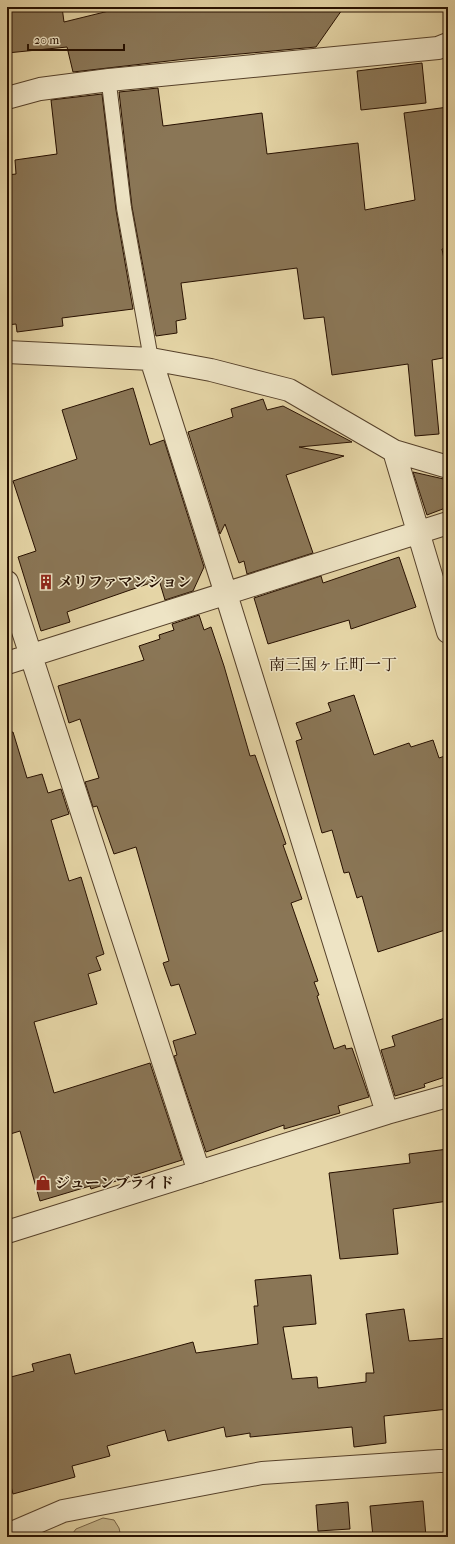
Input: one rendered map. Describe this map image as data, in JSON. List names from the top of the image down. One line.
{"districts":["南三国ヶ丘町一丁"],"places":{"building":["メリファマンション"],"shop":["ジューンブライド"]},"scale_bar":"20 m"}
